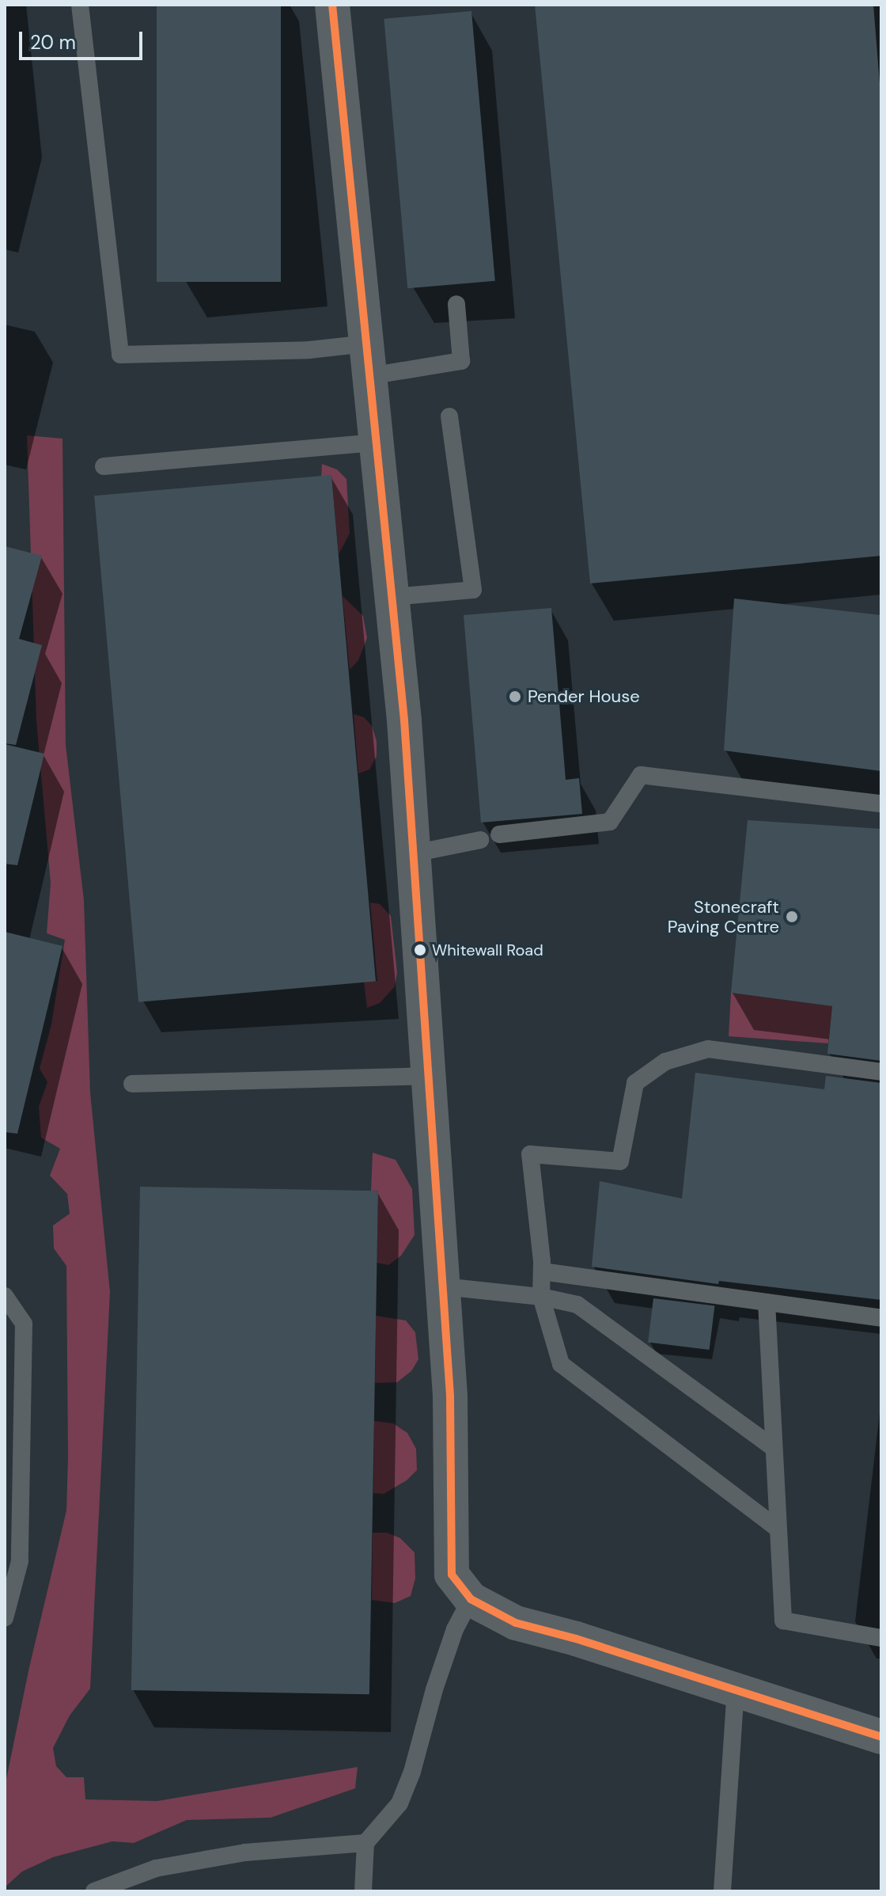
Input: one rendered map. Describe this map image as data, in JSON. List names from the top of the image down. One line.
{"places":["Pender House","Stonecraft Paving Centre","Whitewall Road"],"scale_bar":"20 m"}
